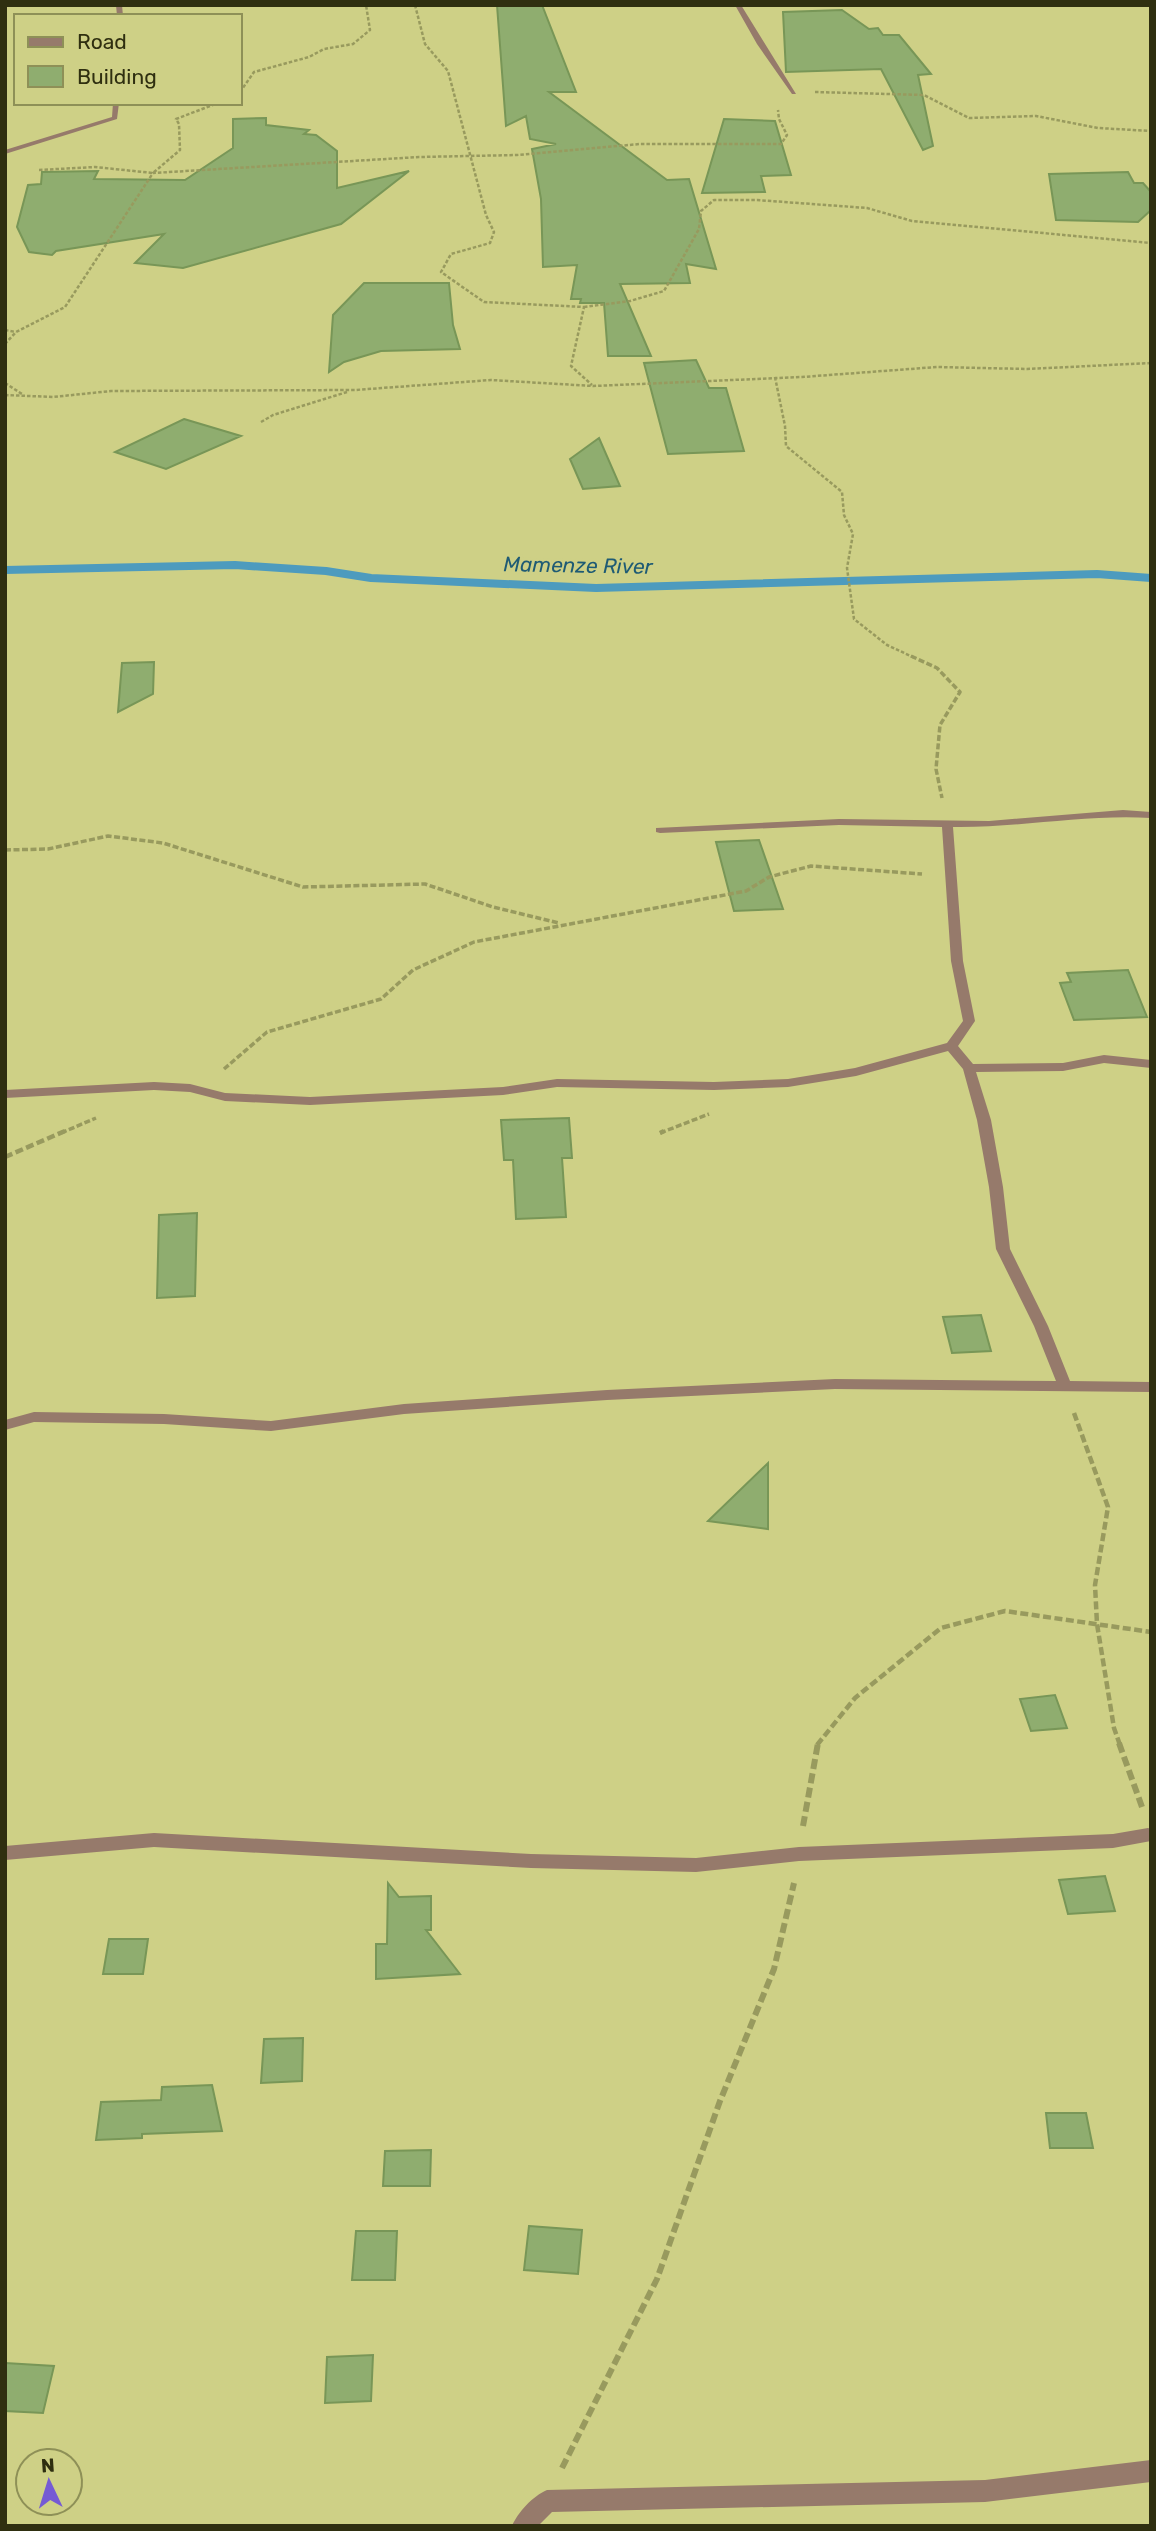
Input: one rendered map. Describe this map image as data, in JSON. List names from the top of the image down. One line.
{"water":["Mamenze River"],"legend":["Road","Building"],"north":"top"}
